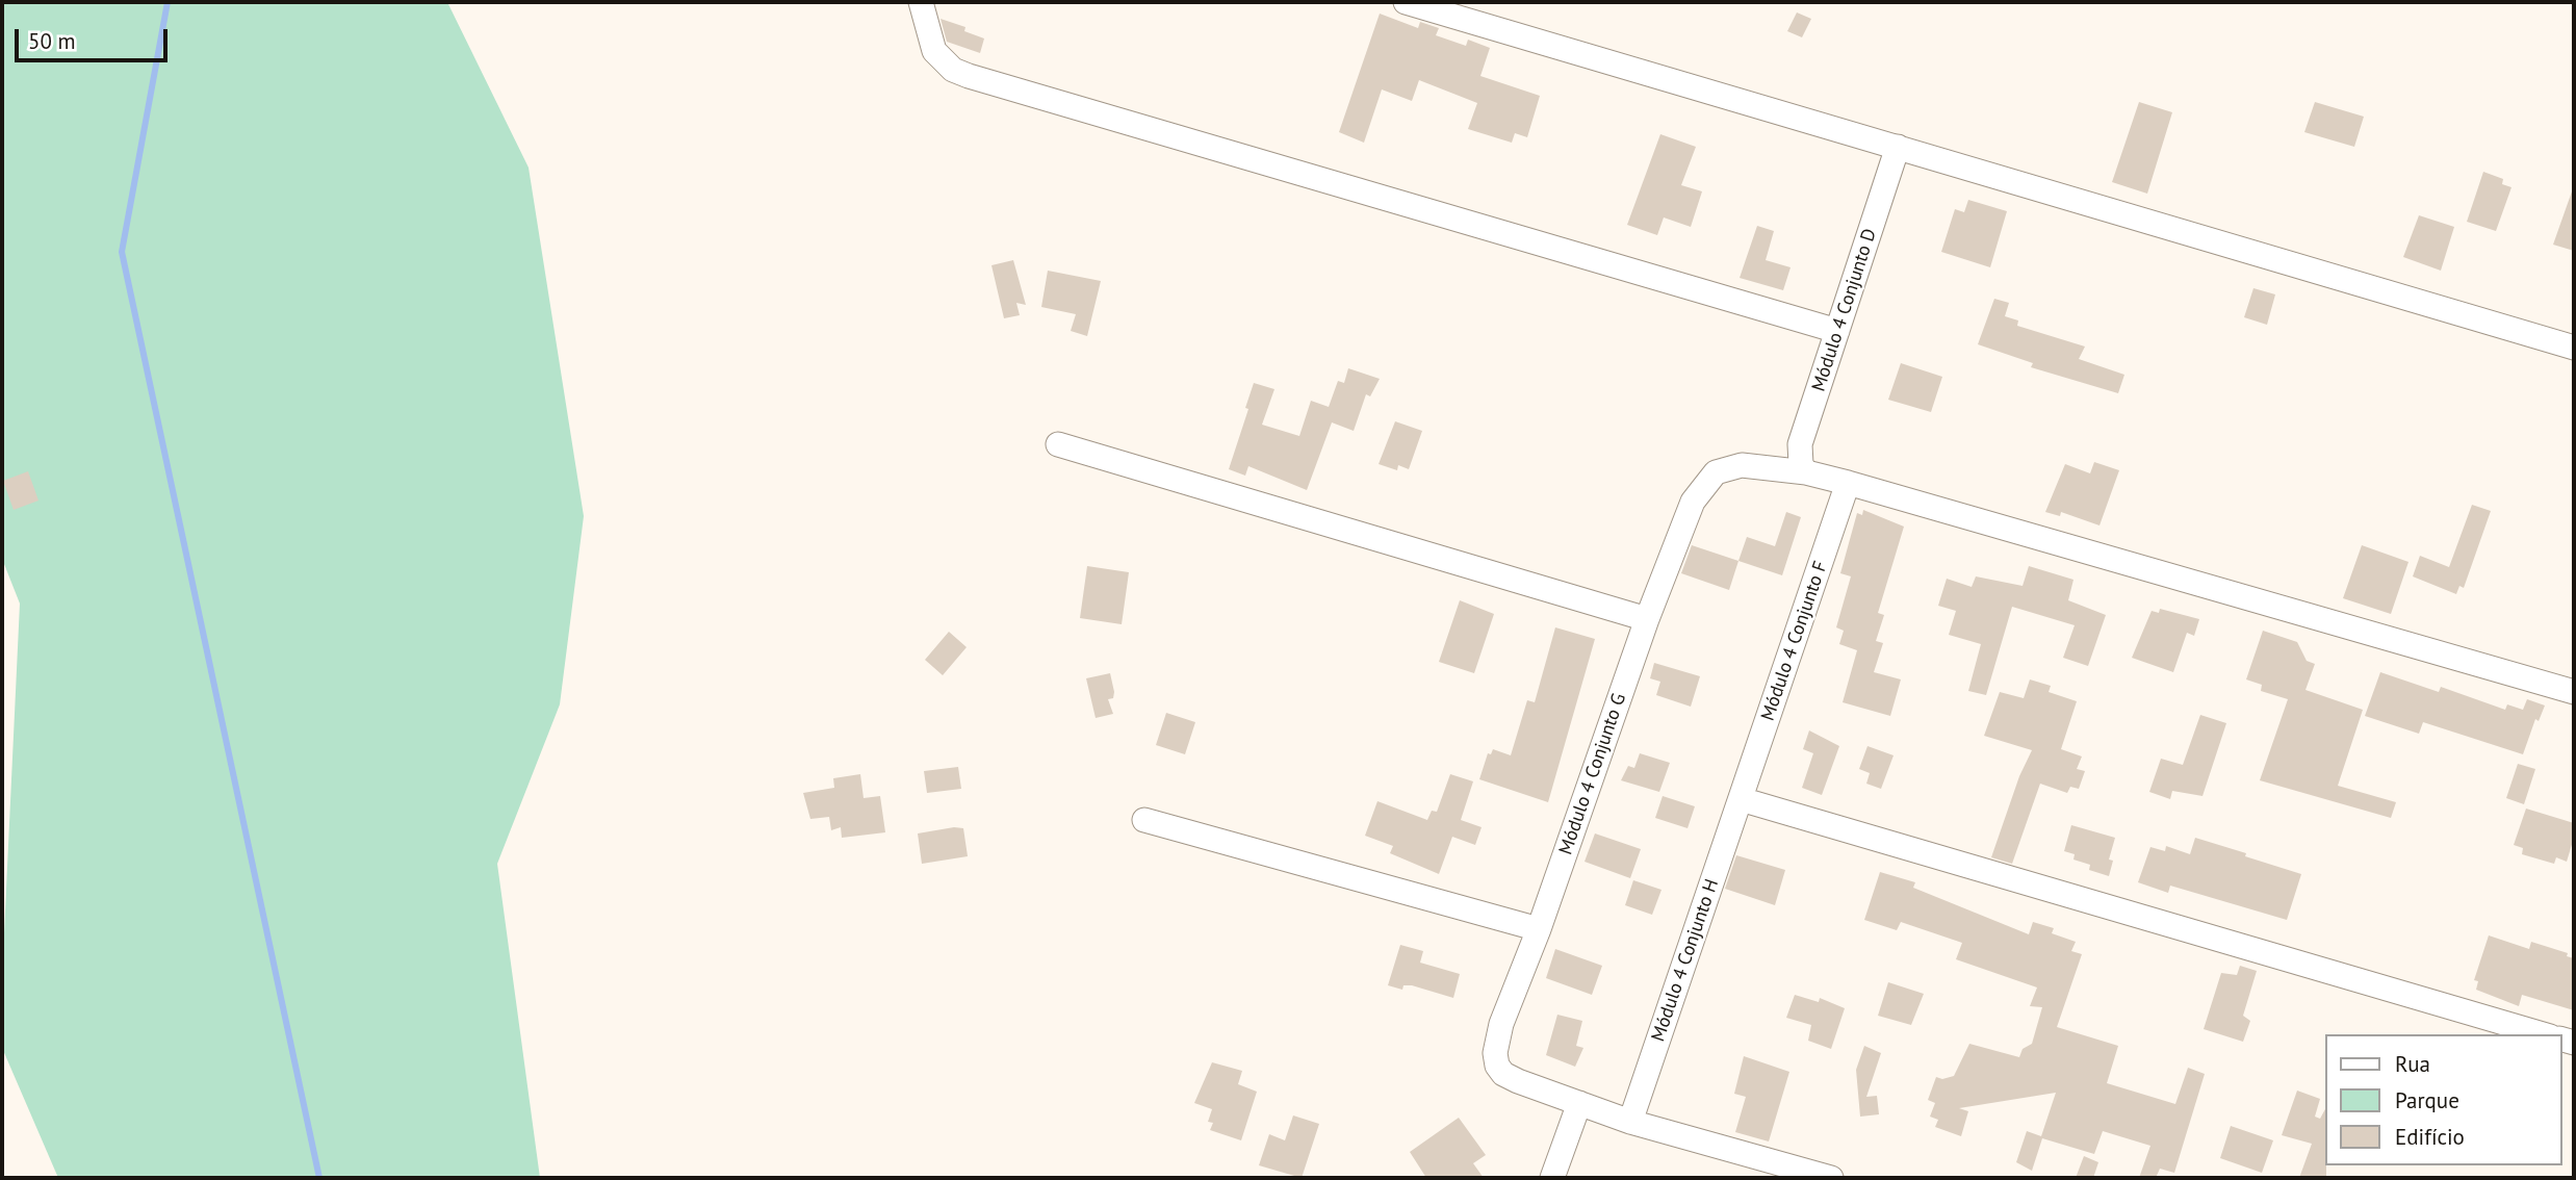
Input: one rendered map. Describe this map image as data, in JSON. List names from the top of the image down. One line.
{"streets":{"street":["Módulo 4 Conjunto D","Módulo 4 Conjunto F","Módulo 4 Conjunto G","Módulo 4 Conjunto H"]},"crossings":[["Módulo 4 Conjunto D","Módulo 4 Conjunto G"],["Módulo 4 Conjunto F","Módulo 4 Conjunto G"],["Módulo 4 Conjunto F","Módulo 4 Conjunto H"],["Módulo 4 Conjunto G","Módulo 4 Conjunto H"]],"legend":["Rua","Parque","Edifício"],"scale_bar":"50 m"}
